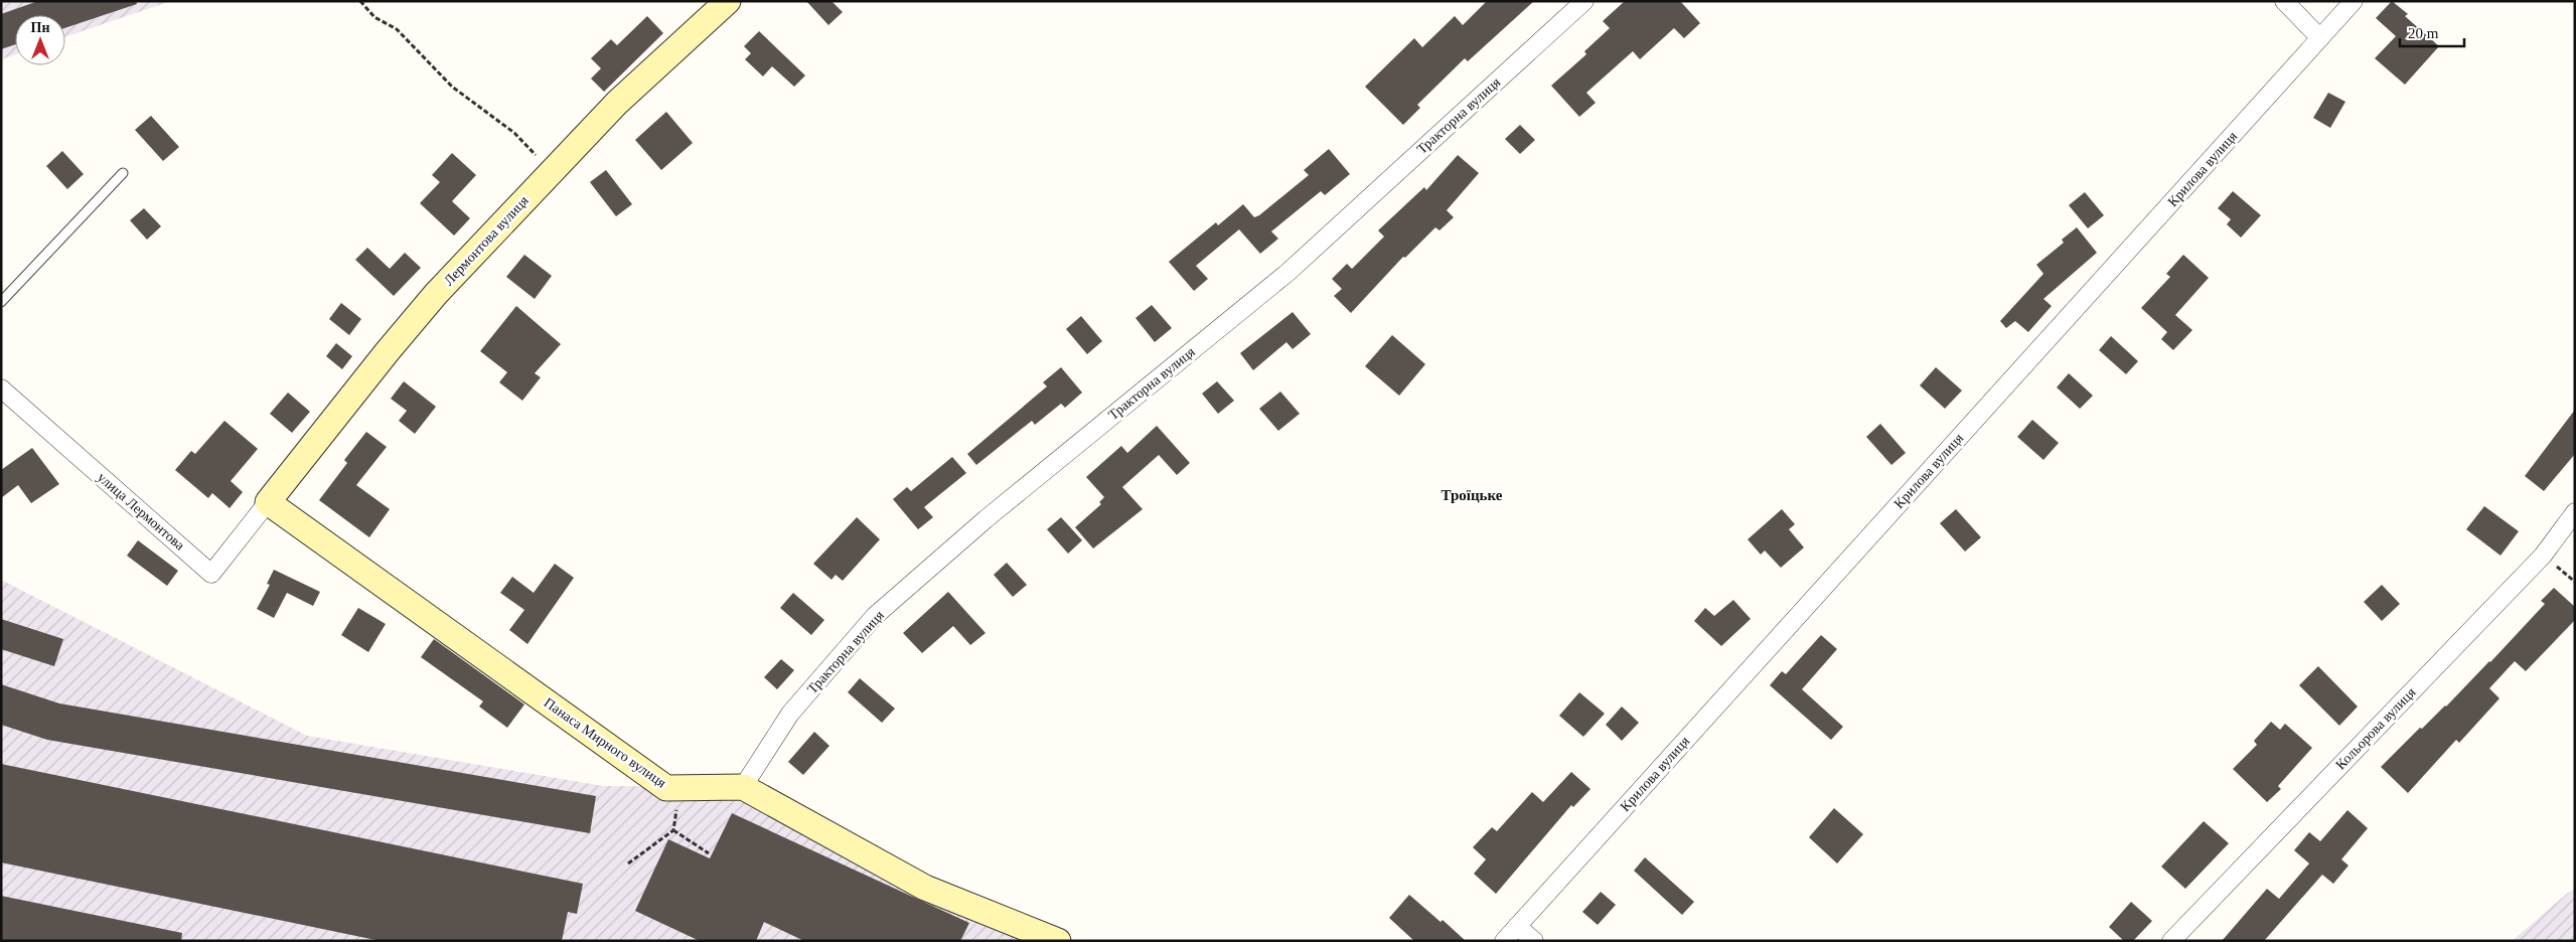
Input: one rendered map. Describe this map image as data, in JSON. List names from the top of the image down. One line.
{"streets":{"street":["Тракторна вулиця","Крилова вулиця","Лермонтова вулиця","улица Лермонтова","Кольорова вулиця","Панаса Мирного вулиця"]},"crossings":[["Тракторна вулиця","Панаса Мирного вулиця"],["Лермонтова вулиця","улица Лермонтова"],["Лермонтова вулиця","Панаса Мирного вулиця"],["улица Лермонтова","Панаса Мирного вулиця"]],"districts":["Троїцьке"],"scale_bar":"20 m","north":"top"}
